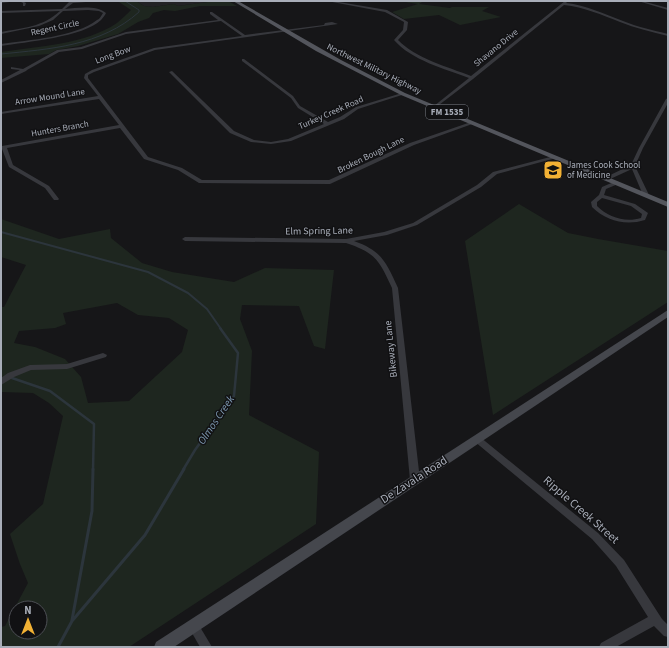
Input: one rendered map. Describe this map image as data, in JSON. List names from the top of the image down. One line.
{"streets":{"main road":["Northwest Military Highway","FM 1535","De Zavala Road"],"street":["Regent Circle","Shavano Drive","Long Bow","Arrow Mound Lane","Turkey Creek Road","Hunters Branch","Broken Bough Lane","Elm Spring Lane","Bikeway Lane","Ripple Creek Street"]},"crossings":[["Shavano Drive","Northwest Military Highway"],["Long Bow","Northwest Military Highway"],["Long Bow","Arrow Mound Lane"],["Long Bow","Hunters Branch"],["Long Bow","Broken Bough Lane"],["Northwest Military Highway","Turkey Creek Road"],["Northwest Military Highway","Broken Bough Lane"],["Northwest Military Highway","Elm Spring Lane"],["Elm Spring Lane","Bikeway Lane"],["Bikeway Lane","De Zavala Road"],["De Zavala Road","Ripple Creek Street"]],"water":["Olmos Creek"],"places":{"school or university":["James Cook School of Medicine"]},"north":"top"}
